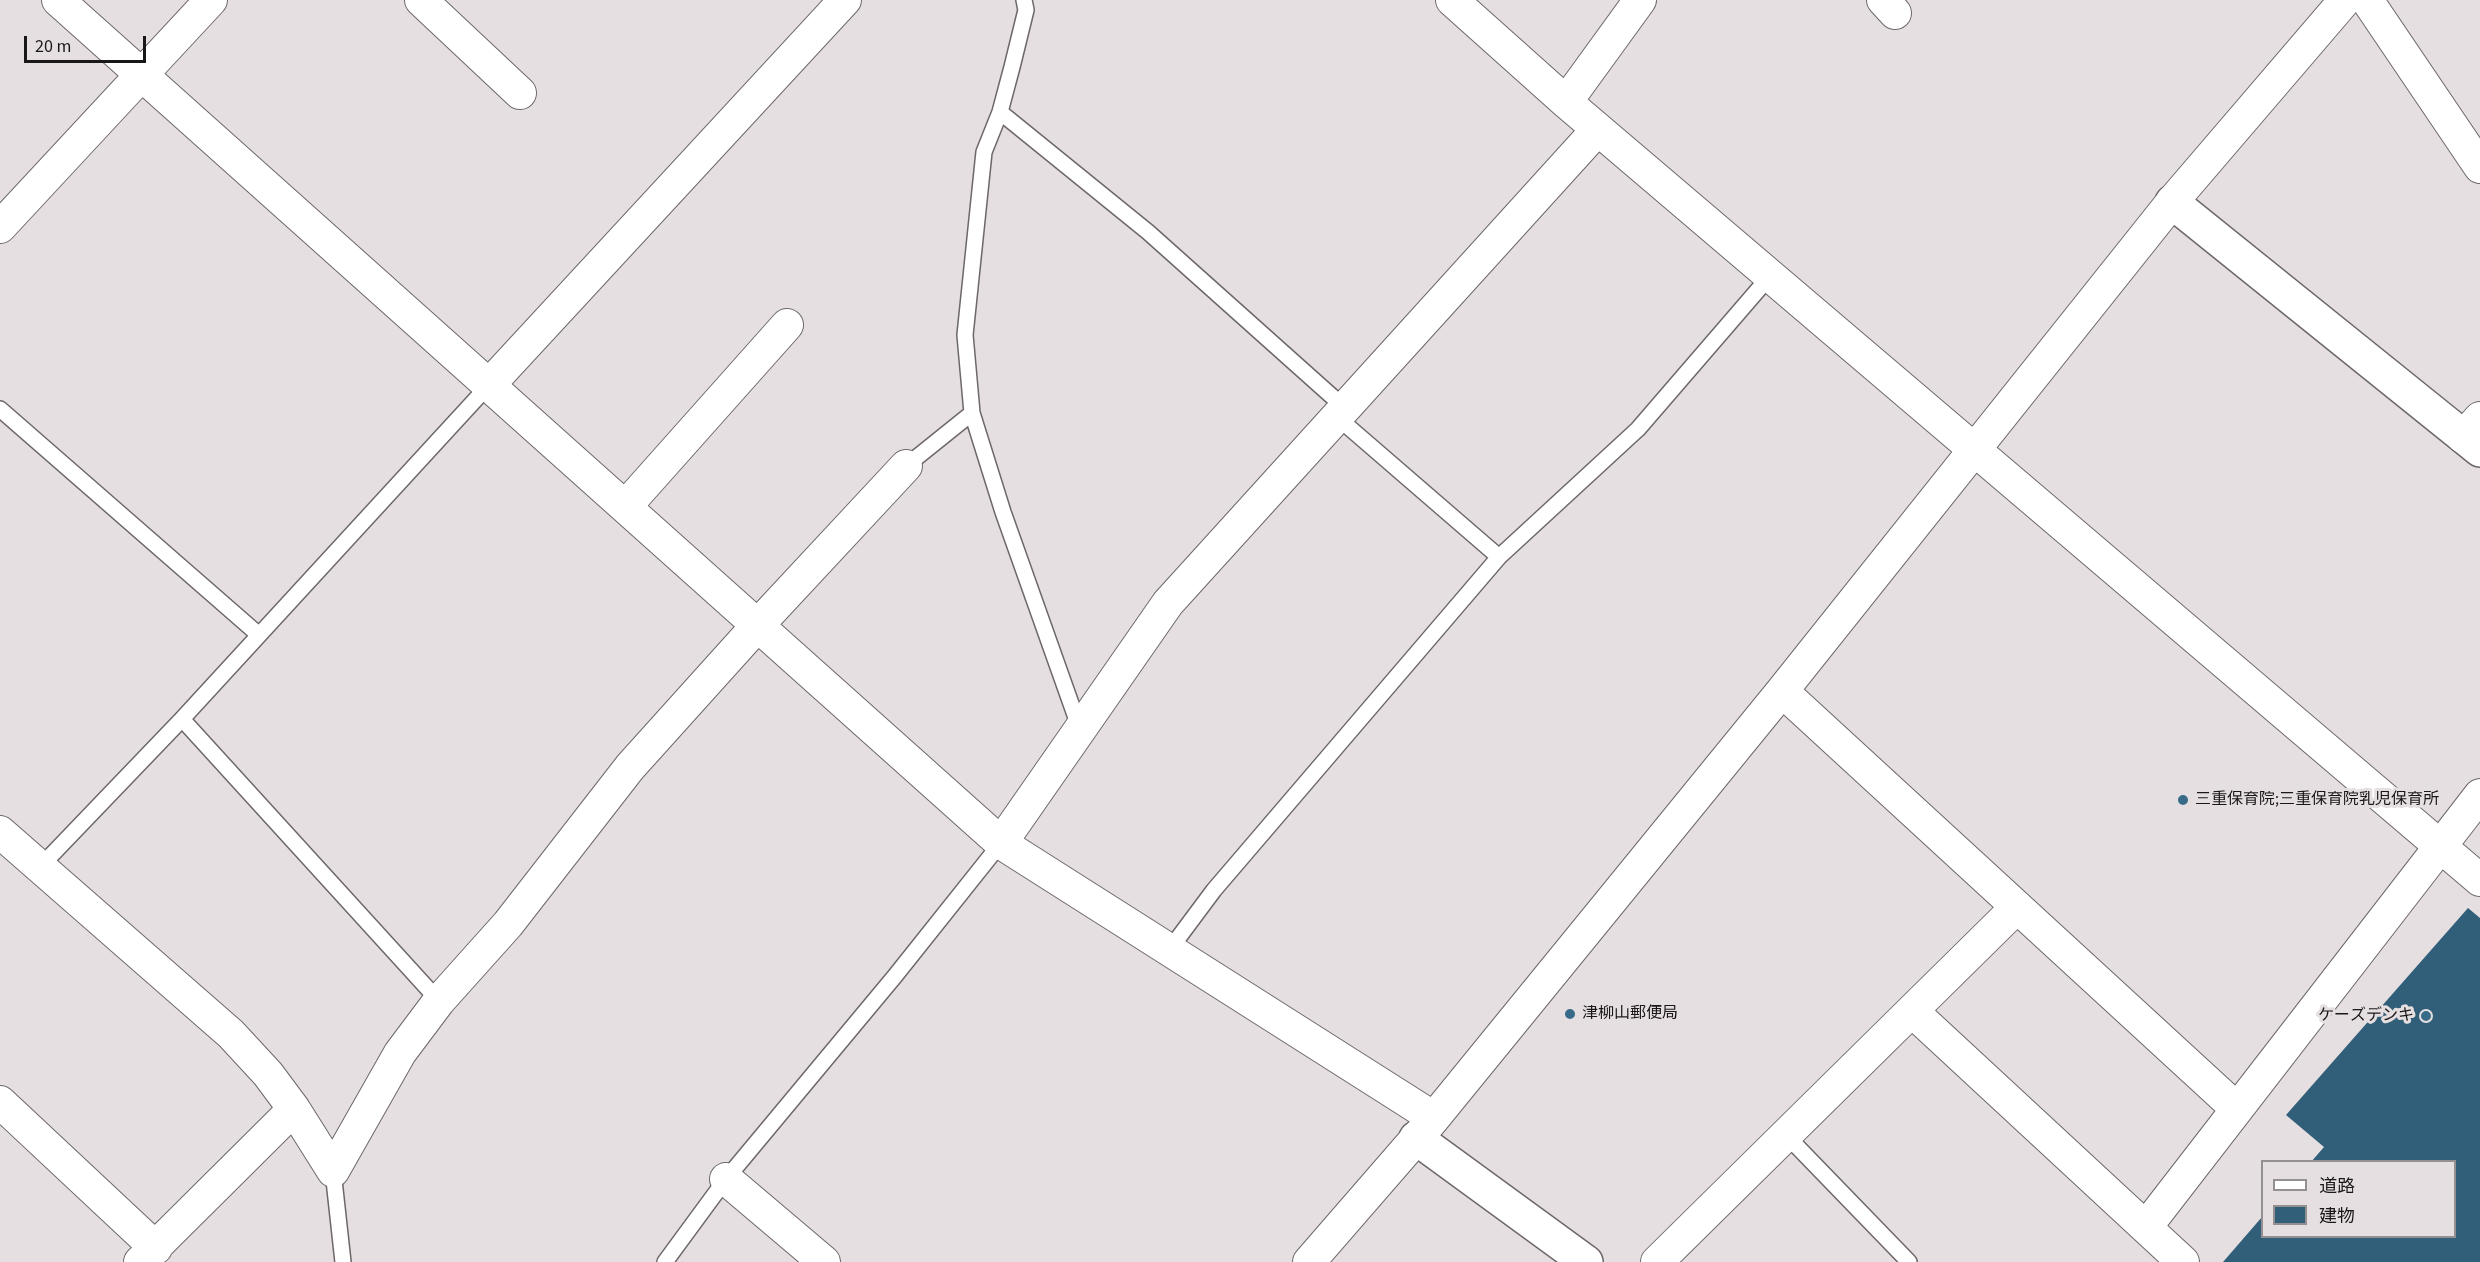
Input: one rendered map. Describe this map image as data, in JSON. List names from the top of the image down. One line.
{"places":["三重保育院;三重保育院乳児保育所","津柳山郵便局","ケーズデンキ"],"legend":["道路","建物"],"scale_bar":"20 m"}
